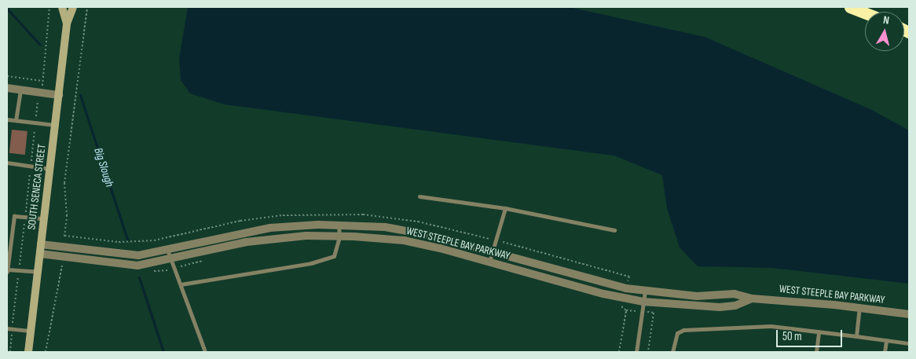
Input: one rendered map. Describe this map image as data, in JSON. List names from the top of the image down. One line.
{"streets":{"street":["SOUTH SENECA STREET","WEST STEEPLE BAY PARKWAY"]},"crossings":[["SOUTH SENECA STREET","WEST STEEPLE BAY PARKWAY"]],"water":["Big Slough"],"scale_bar":"50 m","north":"top"}
